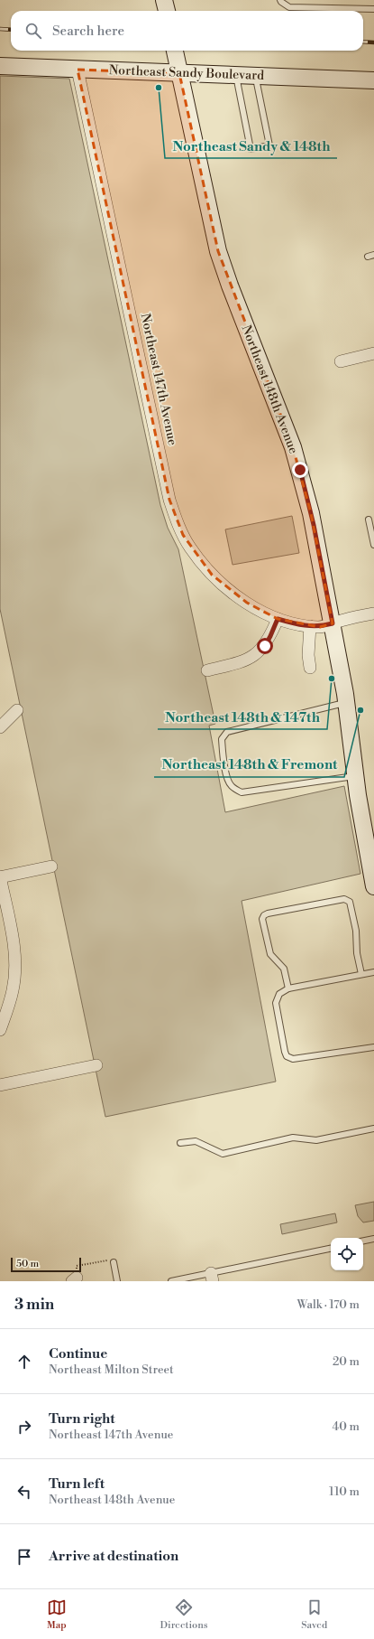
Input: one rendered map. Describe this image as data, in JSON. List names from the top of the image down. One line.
{"streets":{"main road":["Northeast Sandy Boulevard","Northeast 148th Avenue"],"street":["Northeast 147th Avenue"]},"crossings":[["Northeast Sandy Boulevard","Northeast 147th Avenue"],["Northeast Sandy Boulevard","Northeast 148th Avenue"],["Northeast 147th Avenue","Northeast 148th Avenue"]],"places":["Northeast Sandy & 148th","Northeast 148th & 147th","Northeast 148th & Fremont"],"scale_bar":"50 m","page":{"search":"Search here","scale":"50 m","heading":["3 min","Walk · 170 m"],"list":[["Continue","Northeast Milton Street","20 m"],["Turn right","Northeast 147th Avenue","40 m"],["Turn left","Northeast 148th Avenue","110 m"],"Arrive at destination"],"nav":["Map","Directions","Saved"]}}
